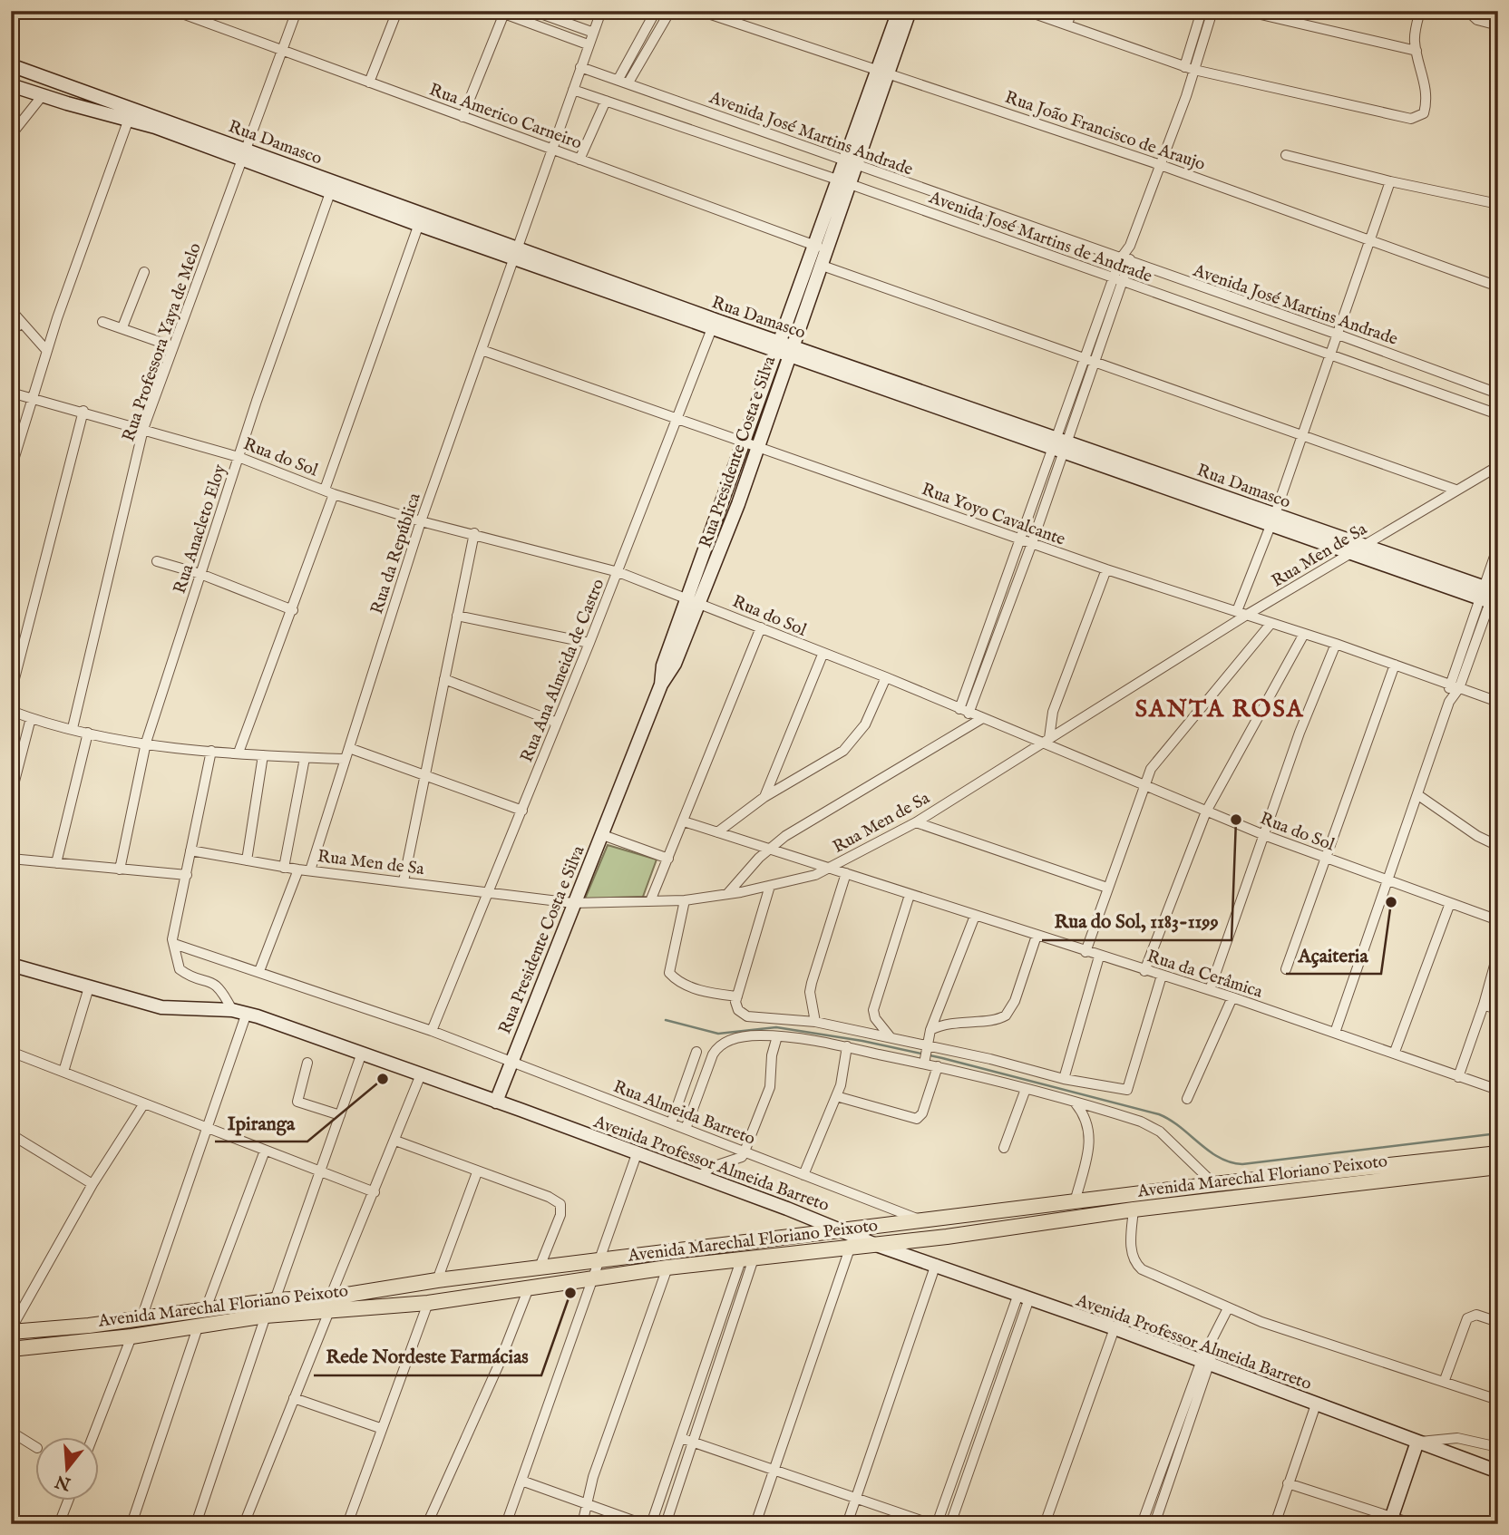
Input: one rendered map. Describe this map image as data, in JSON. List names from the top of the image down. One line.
{"streets":{"main road":["Avenida Marechal Floriano Peixoto"],"street":["Rua Americo Carneiro","Rua João Francisco de Araujo","Avenida José Martins Andrade","Rua Damasco","Avenida José Martins de Andrade","Rua Professora Yaya de Melo","Rua Presidente Costa e Silva","Rua do Sol","Rua Yoyo Cavalcante","Rua Anacleto Eloy","Rua da República","Rua Men de Sa","Rua Ana Almeida de Castro","Rua da Cerâmica","Rua Almeida Barreto","Avenida Professor Almeida Barreto"]},"crossings":[["Rua Americo Carneiro","Rua Professora Yaya de Melo"],["Rua Americo Carneiro","Rua Presidente Costa e Silva"],["Rua Americo Carneiro","Rua da República"],["Rua João Francisco de Araujo","Rua Presidente Costa e Silva"],["Avenida José Martins Andrade","Rua Presidente Costa e Silva"],["Avenida José Martins Andrade","Rua da República"],["Rua Damasco","Rua Professora Yaya de Melo"],["Rua Damasco","Rua Presidente Costa e Silva"],["Rua Damasco","Rua Anacleto Eloy"],["Rua Damasco","Rua da República"],["Rua Damasco","Rua Men de Sa"],["Rua Damasco","Rua Ana Almeida de Castro"],["Avenida José Martins de Andrade","Rua Presidente Costa e Silva"],["Avenida José Martins de Andrade","Rua da República"],["Rua Professora Yaya de Melo","Rua do Sol"],["Rua Presidente Costa e Silva","Rua do Sol"],["Rua Presidente Costa e Silva","Rua Yoyo Cavalcante"],["Rua Presidente Costa e Silva","Rua Men de Sa"],["Rua Presidente Costa e Silva","Rua Almeida Barreto"],["Rua Presidente Costa e Silva","Avenida Professor Almeida Barreto"],["Rua do Sol","Rua Anacleto Eloy"],["Rua do Sol","Rua da República"],["Rua do Sol","Rua Men de Sa"],["Rua do Sol","Rua Ana Almeida de Castro"],["Rua Yoyo Cavalcante","Rua da República"],["Rua Yoyo Cavalcante","Rua Men de Sa"],["Rua Yoyo Cavalcante","Rua Ana Almeida de Castro"],["Rua da República","Rua Men de Sa"],["Rua Men de Sa","Rua Ana Almeida de Castro"],["Rua Men de Sa","Rua da Cerâmica"],["Rua Ana Almeida de Castro","Rua Almeida Barreto"],["Rua Almeida Barreto","Avenida Marechal Floriano Peixoto"],["Avenida Professor Almeida Barreto","Avenida Marechal Floriano Peixoto"]],"districts":["SANTA ROSA"],"places":["Rua do Sol, 1183-1199","Açaiteria","Ipiranga","Rede Nordeste Farmácias"],"north":"bottom"}
